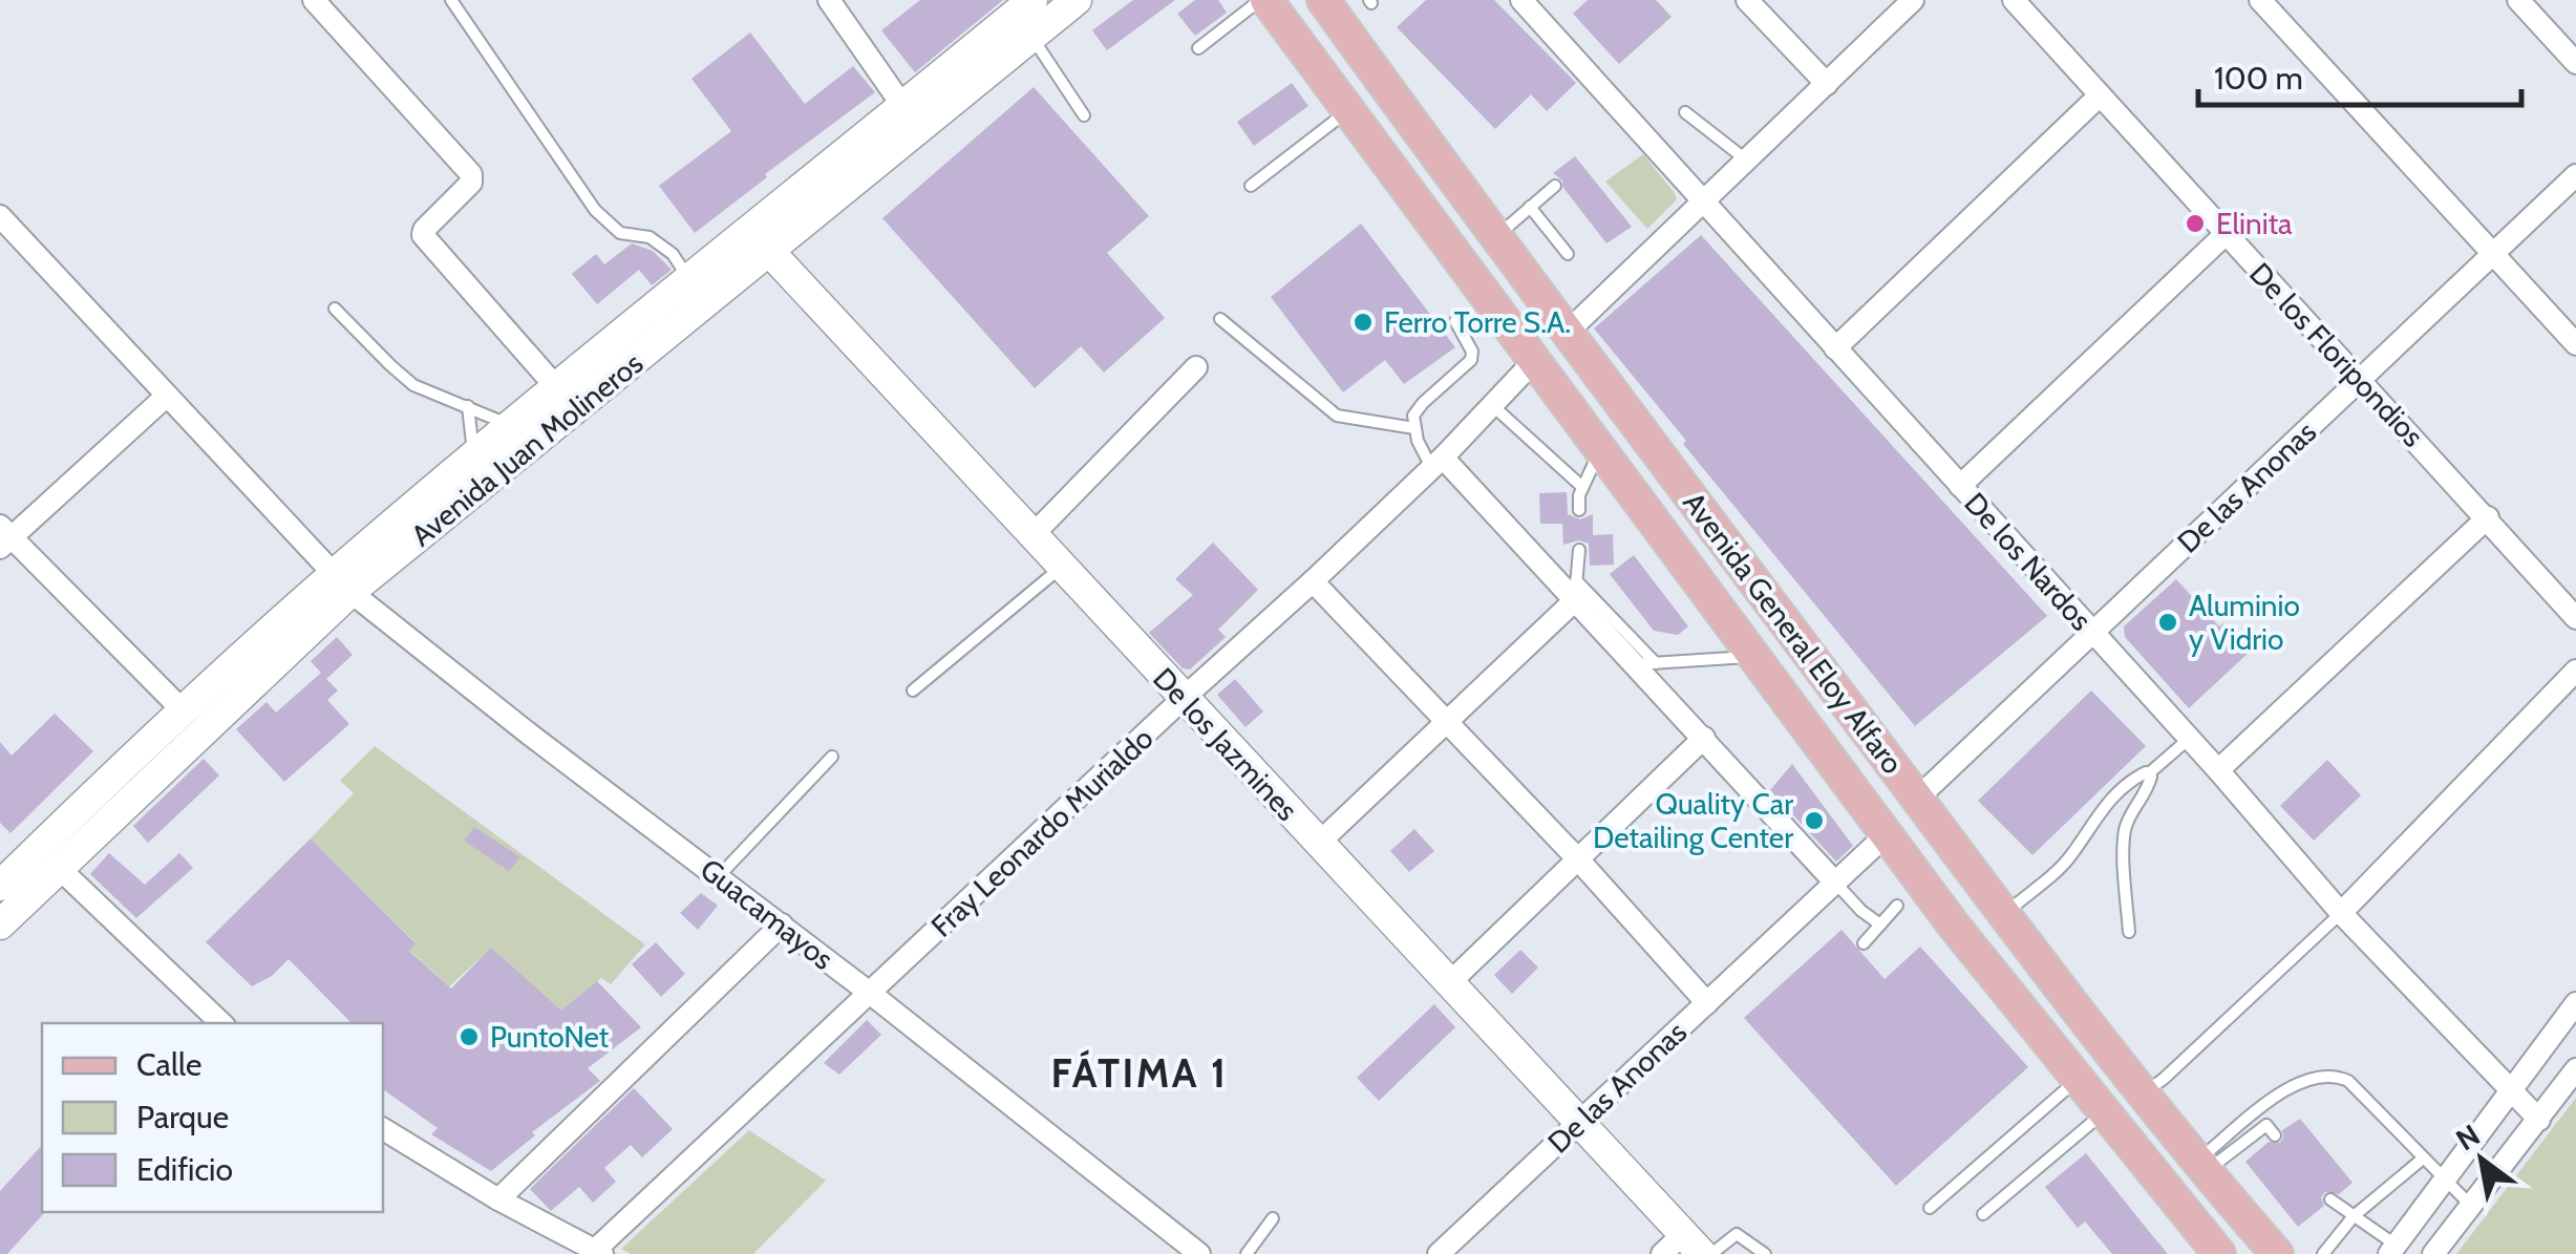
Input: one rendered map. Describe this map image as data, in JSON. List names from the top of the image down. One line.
{"streets":{"main road":["Avenida General Eloy Alfaro"],"street":["De los Floripondios","Avenida Juan Molineros","De las Anonas","De los Nardos","De los Jazmines","Fray Leonardo Murialdo","Guacamayos"]},"crossings":[["De los Floripondios","De las Anonas"],["Avenida Juan Molineros","De los Jazmines"],["Avenida Juan Molineros","Guacamayos"],["De las Anonas","De los Nardos"],["De las Anonas","Avenida General Eloy Alfaro"],["De las Anonas","De los Jazmines"],["Avenida General Eloy Alfaro","Fray Leonardo Murialdo"],["De los Jazmines","Fray Leonardo Murialdo"],["Fray Leonardo Murialdo","Guacamayos"]],"districts":["FÁTIMA 1"],"places":["Elinita","Ferro Torre S.A.","Aluminio y Vidrio","Quality Car Detailing Center","PuntoNet"],"legend":["Calle","Parque","Edificio"],"scale_bar":"100 m","north":"top left"}
